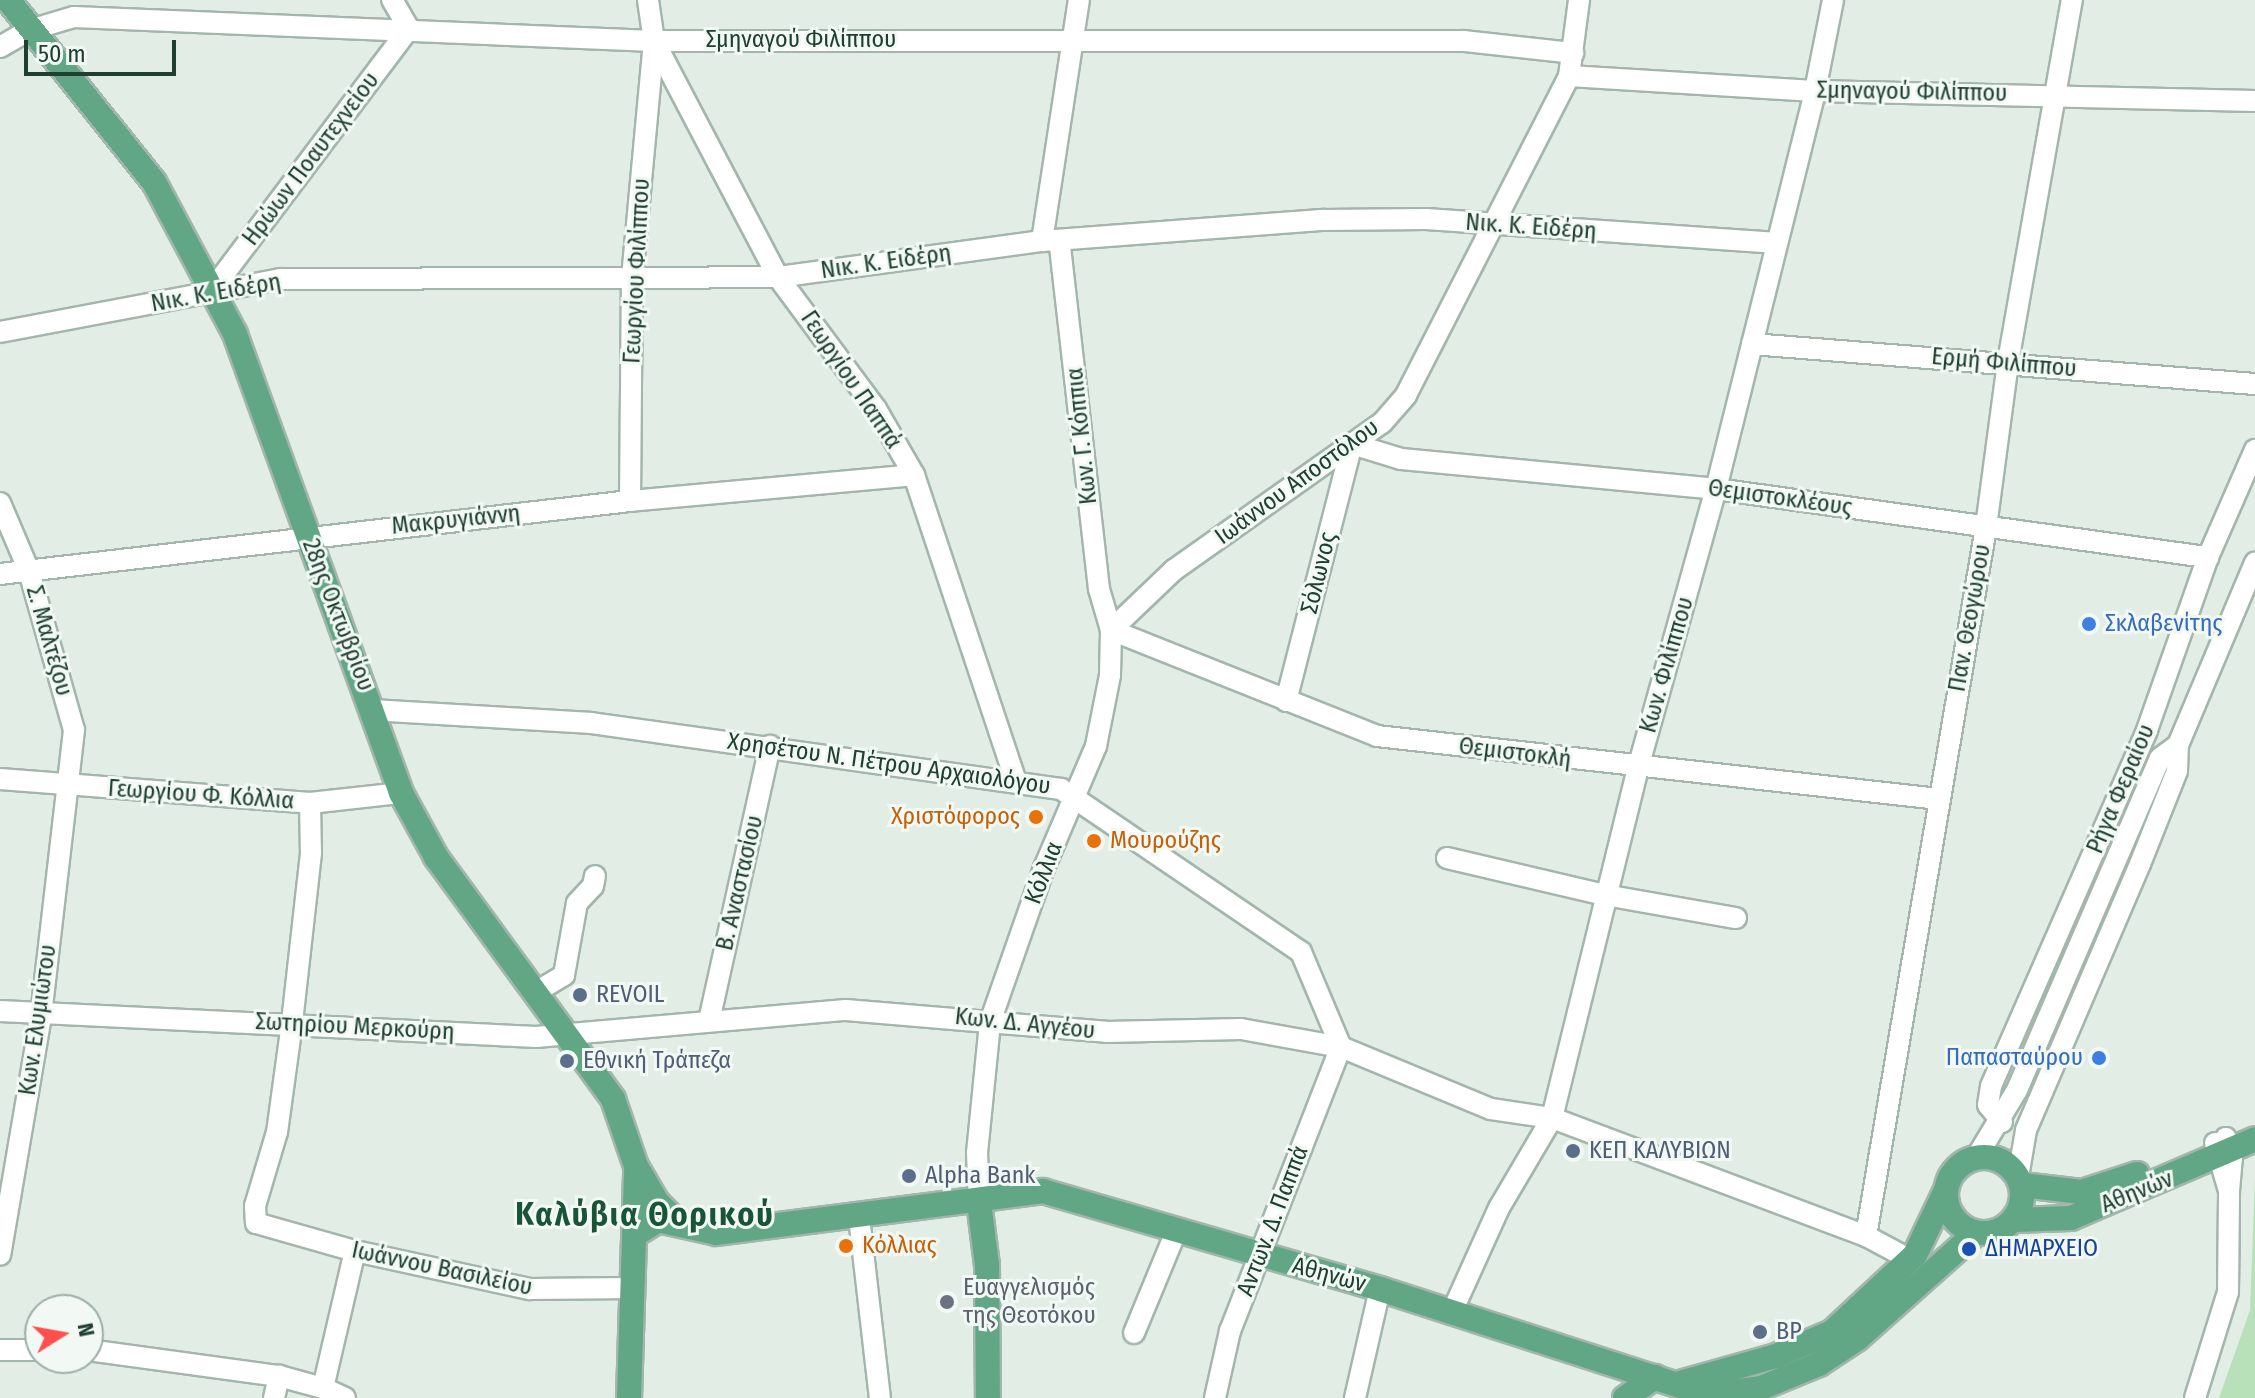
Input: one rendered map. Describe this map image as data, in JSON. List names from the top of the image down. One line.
{"streets":{"main road":["28ης Οκτωβρίου","Αθηνών"],"street":["Σμηναγού Φιλίππου","Ηρώων Ποαυτεχνείου","Νικ. Κ. Ειδέρη","Γεωργίου Φιλίππου","Ερμή Φιλίππου","Γεωργίου Παππά","Κων. Γ. Κόππια","Ιωάννου Αποστόλου","Θεμιστοκλέους","Μακρυγιάννη","Σόλωνος","Παν. Θεογώρου","Σ. Μαλτέζου","Κων. Φιλίππου","Θεμιστοκλή","Χρησέτου Ν. Πέτρου Αρχαιολόγου","Ρήγα Φεραίου","Γεωργίου Φ. Κόλλια","Κόλλια","Β. Αναστασίου","Κων. Ελυμιώτου","Κων. Δ. Αγγέου","Σωτηρίου Μερκούρη","Αντων. Δ. Παππά","Ιωάννου Βασιλείου"]},"crossings":[["Σμηναγού Φιλίππου","Ηρώων Ποαυτεχνείου"],["Σμηναγού Φιλίππου","Γεωργίου Φιλίππου"],["Σμηναγού Φιλίππου","Γεωργίου Παππά"],["Σμηναγού Φιλίππου","Κων. Γ. Κόππια"],["Σμηναγού Φιλίππου","Ιωάννου Αποστόλου"],["Σμηναγού Φιλίππου","28ης Οκτωβρίου"],["Σμηναγού Φιλίππου","Παν. Θεογώρου"],["Σμηναγού Φιλίππου","Κων. Φιλίππου"],["Ηρώων Ποαυτεχνείου","Νικ. Κ. Ειδέρη"],["Ηρώων Ποαυτεχνείου","28ης Οκτωβρίου"],["Νικ. Κ. Ειδέρη","Γεωργίου Φιλίππου"],["Νικ. Κ. Ειδέρη","Γεωργίου Παππά"],["Νικ. Κ. Ειδέρη","Κων. Γ. Κόππια"],["Νικ. Κ. Ειδέρη","Ιωάννου Αποστόλου"],["Νικ. Κ. Ειδέρη","28ης Οκτωβρίου"],["Νικ. Κ. Ειδέρη","Κων. Φιλίππου"],["Γεωργίου Φιλίππου","Γεωργίου Παππά"],["Γεωργίου Φιλίππου","Μακρυγιάννη"],["Ερμή Φιλίππου","Παν. Θεογώρου"],["Ερμή Φιλίππου","Κων. Φιλίππου"],["Γεωργίου Παππά","Μακρυγιάννη"],["Γεωργίου Παππά","Χρησέτου Ν. Πέτρου Αρχαιολόγου"],["Κων. Γ. Κόππια","Ιωάννου Αποστόλου"],["Κων. Γ. Κόππια","Θεμιστοκλή"],["Κων. Γ. Κόππια","Κόλλια"],["Ιωάννου Αποστόλου","Θεμιστοκλέους"],["Ιωάννου Αποστόλου","Σόλωνος"],["Ιωάννου Αποστόλου","Θεμιστοκλή"],["Ιωάννου Αποστόλου","Κόλλια"],["Θεμιστοκλέους","Σόλωνος"],["Θεμιστοκλέους","Παν. Θεογώρου"],["Θεμιστοκλέους","Κων. Φιλίππου"],["Θεμιστοκλέους","Ρήγα Φεραίου"],["Μακρυγιάννη","28ης Οκτωβρίου"],["Μακρυγιάννη","Σ. Μαλτέζου"],["Σόλωνος","Θεμιστοκλή"],["28ης Οκτωβρίου","Χρησέτου Ν. Πέτρου Αρχαιολόγου"],["28ης Οκτωβρίου","Γεωργίου Φ. Κόλλια"],["28ης Οκτωβρίου","Σωτηρίου Μερκούρη"],["28ης Οκτωβρίου","Αθηνών"],["Παν. Θεογώρου","Θεμιστοκλή"],["Παν. Θεογώρου","Κων. Δ. Αγγέου"],["Σ. Μαλτέζου","Γεωργίου Φ. Κόλλια"],["Σ. Μαλτέζου","Κων. Ελυμιώτου"],["Κων. Φιλίππου","Θεμιστοκλή"],["Κων. Φιλίππου","Κων. Δ. Αγγέου"],["Κων. Φιλίππου","Αθηνών"],["Θεμιστοκλή","Κόλλια"],["Χρησέτου Ν. Πέτρου Αρχαιολόγου","Κόλλια"],["Χρησέτου Ν. Πέτρου Αρχαιολόγου","Β. Αναστασίου"],["Χρησέτου Ν. Πέτρου Αρχαιολόγου","Κων. Δ. Αγγέου"],["Χρησέτου Ν. Πέτρου Αρχαιολόγου","Αντων. Δ. Παππά"],["Ρήγα Φεραίου","Αθηνών"],["Γεωργίου Φ. Κόλλια","Κων. Ελυμιώτου"],["Κόλλια","Κων. Δ. Αγγέου"],["Κόλλια","Αθηνών"],["Β. Αναστασίου","Κων. Δ. Αγγέου"],["Β. Αναστασίου","Σωτηρίου Μερκούρη"],["Κων. Ελυμιώτου","Σωτηρίου Μερκούρη"],["Κων. Δ. Αγγέου","Σωτηρίου Μερκούρη"],["Κων. Δ. Αγγέου","Αντων. Δ. Παππά"],["Σωτηρίου Μερκούρη","Ιωάννου Βασιλείου"],["Αθηνών","Αντων. Δ. Παππά"]],"districts":["Καλύβια Θορικού"],"places":["Σκλαβενίτης","Χριστόφορος","Μουρούζης","REVOIL","Παπασταύρου","Εθνική Τράπεζα","ΚΕΠ ΚΑΛΥΒΙΩΝ","Alpha Bank","Κόλλιας","ΔΗΜΑΡΧΕΙΟ","Ευαγγελισμός της Θεοτόκου","BP"],"scale_bar":"50 m","north":"right"}
